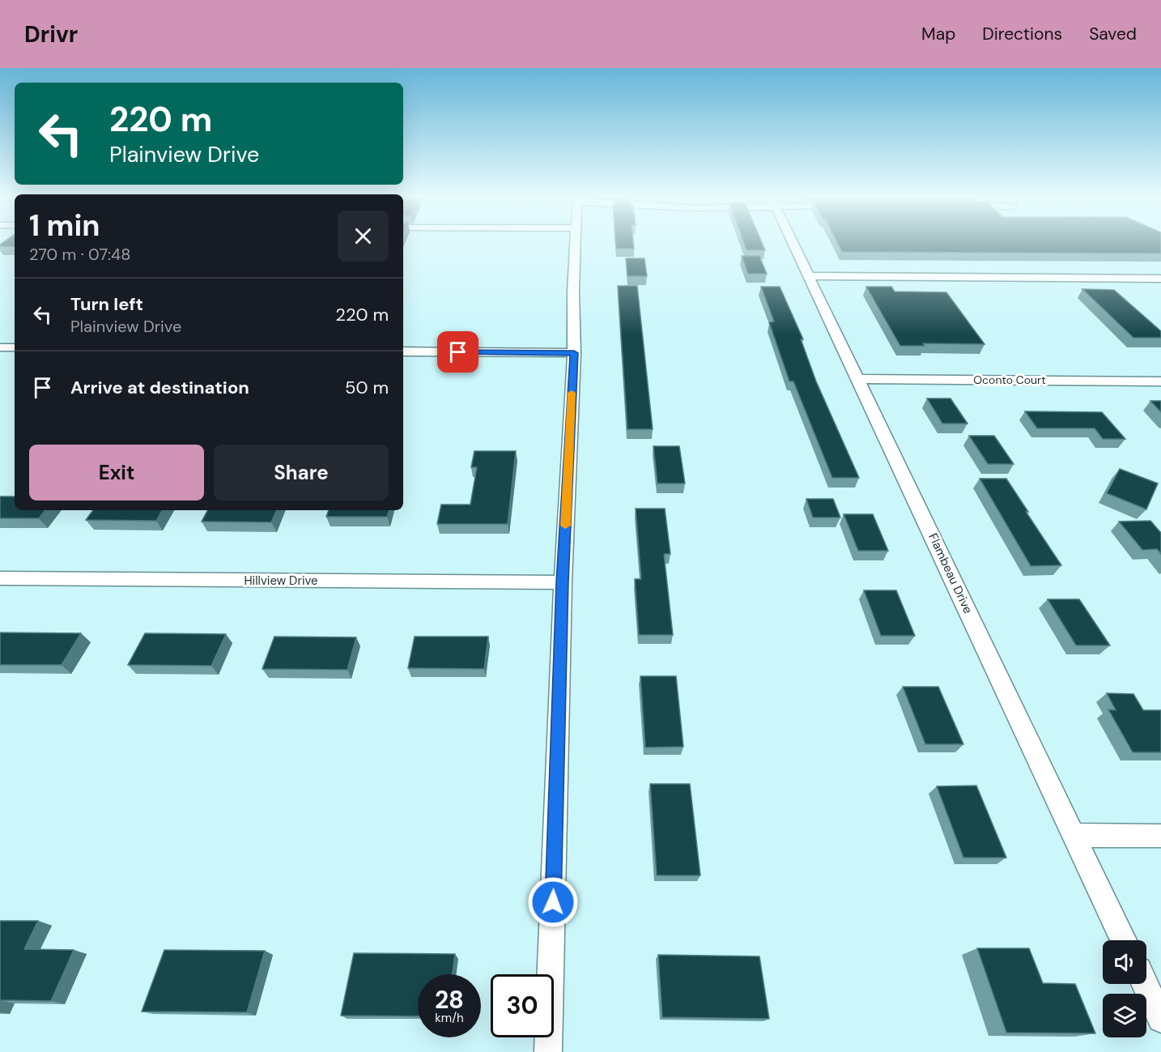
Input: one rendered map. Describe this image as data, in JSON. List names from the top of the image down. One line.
{"streets":{"street":["Oconto Court","Flambeau Drive","Hillview Drive"]},"crossings":[["Oconto Court","Flambeau Drive"]],"page":{"header":"Drivr","nav":["Map","Directions","Saved"],"turn":["220 m","Plainview Drive"],"heading":["1 min","270 m · 07:48"],"list":[{"name":"Turn left","note":"Plainview Drive","value":"220 m"},{"name":"Arrive at destination","value":"50 m"}],"buttons":["Exit","Share"],"speed":"28 km/h","limit":"30"}}
